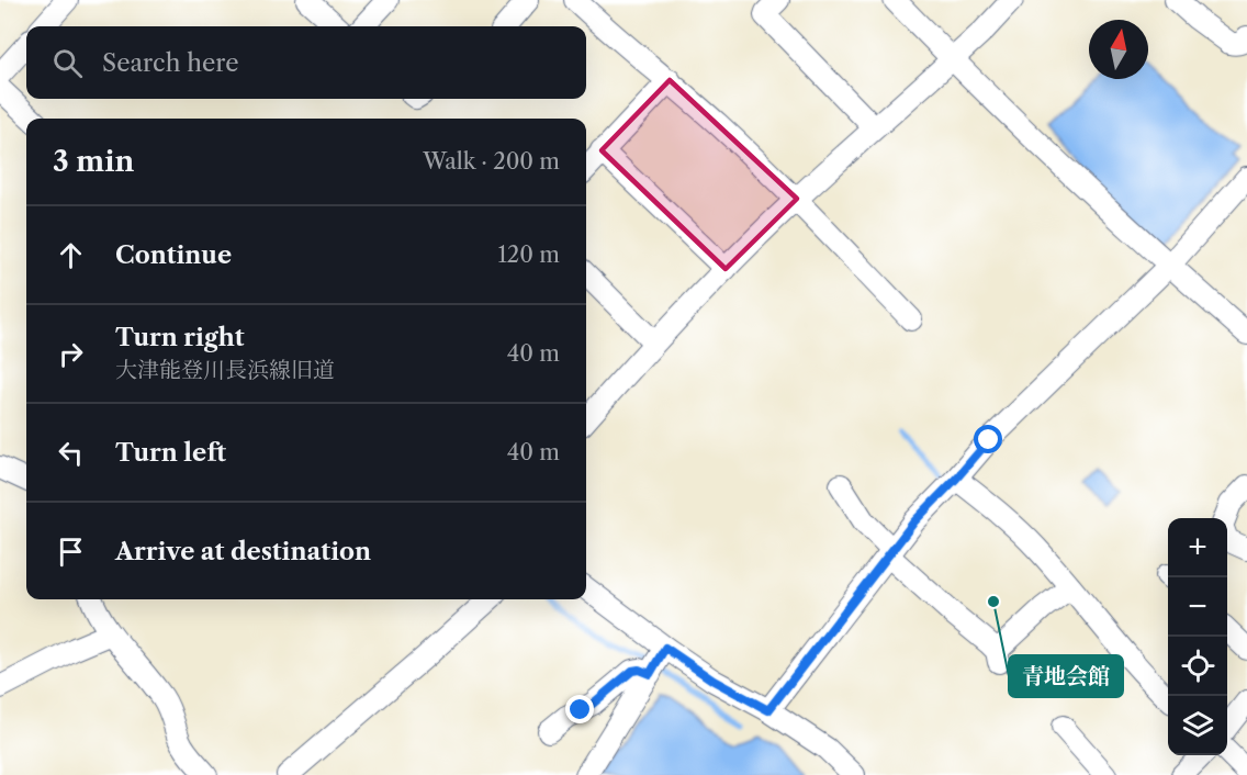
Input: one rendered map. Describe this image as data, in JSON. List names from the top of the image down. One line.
{"places":["青地会館"],"north":"top","page":{"search":"Search here","heading":["3 min","Walk · 200 m"],"list":[["Continue","120 m"],["Turn right","大津能登川長浜線旧道","40 m"],["Turn left","40 m"],"Arrive at destination"],"map_buttons":["+","−"]}}
